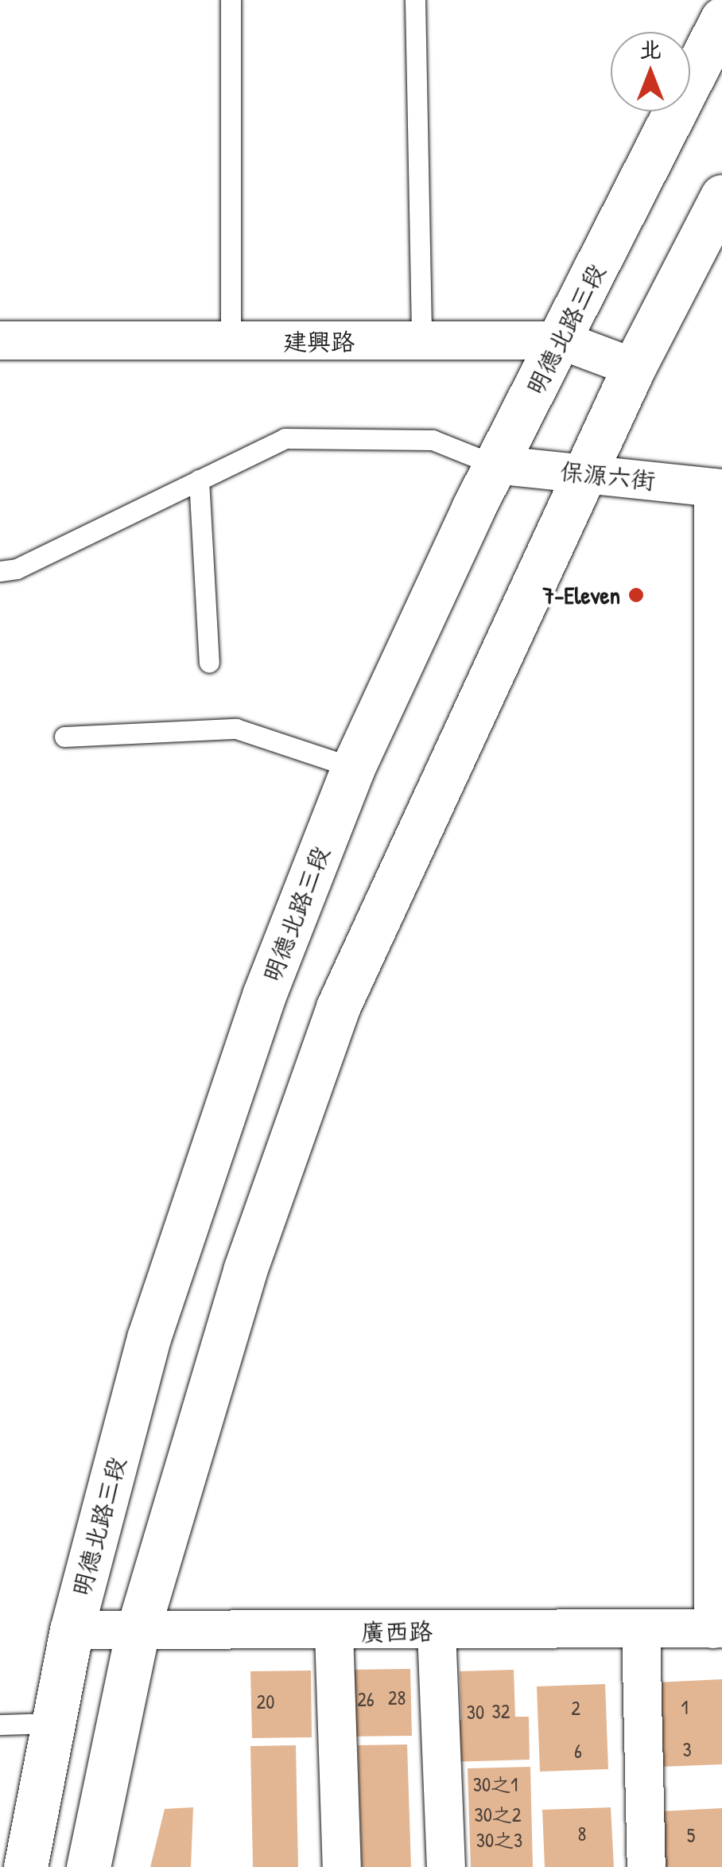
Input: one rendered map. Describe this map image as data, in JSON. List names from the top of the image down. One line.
{"streets":{"main road":["明德北路三段"],"street":["建興路","保源六街","廣西路"]},"crossings":[["明德北路三段","建興路"],["明德北路三段","保源六街"],["明德北路三段","廣西路"]],"places":["7-Eleven"],"house_numbers":["28","26","20","1","2","32","30","3","6","30之1","30之2","8","5","30之3"],"north":"top"}
